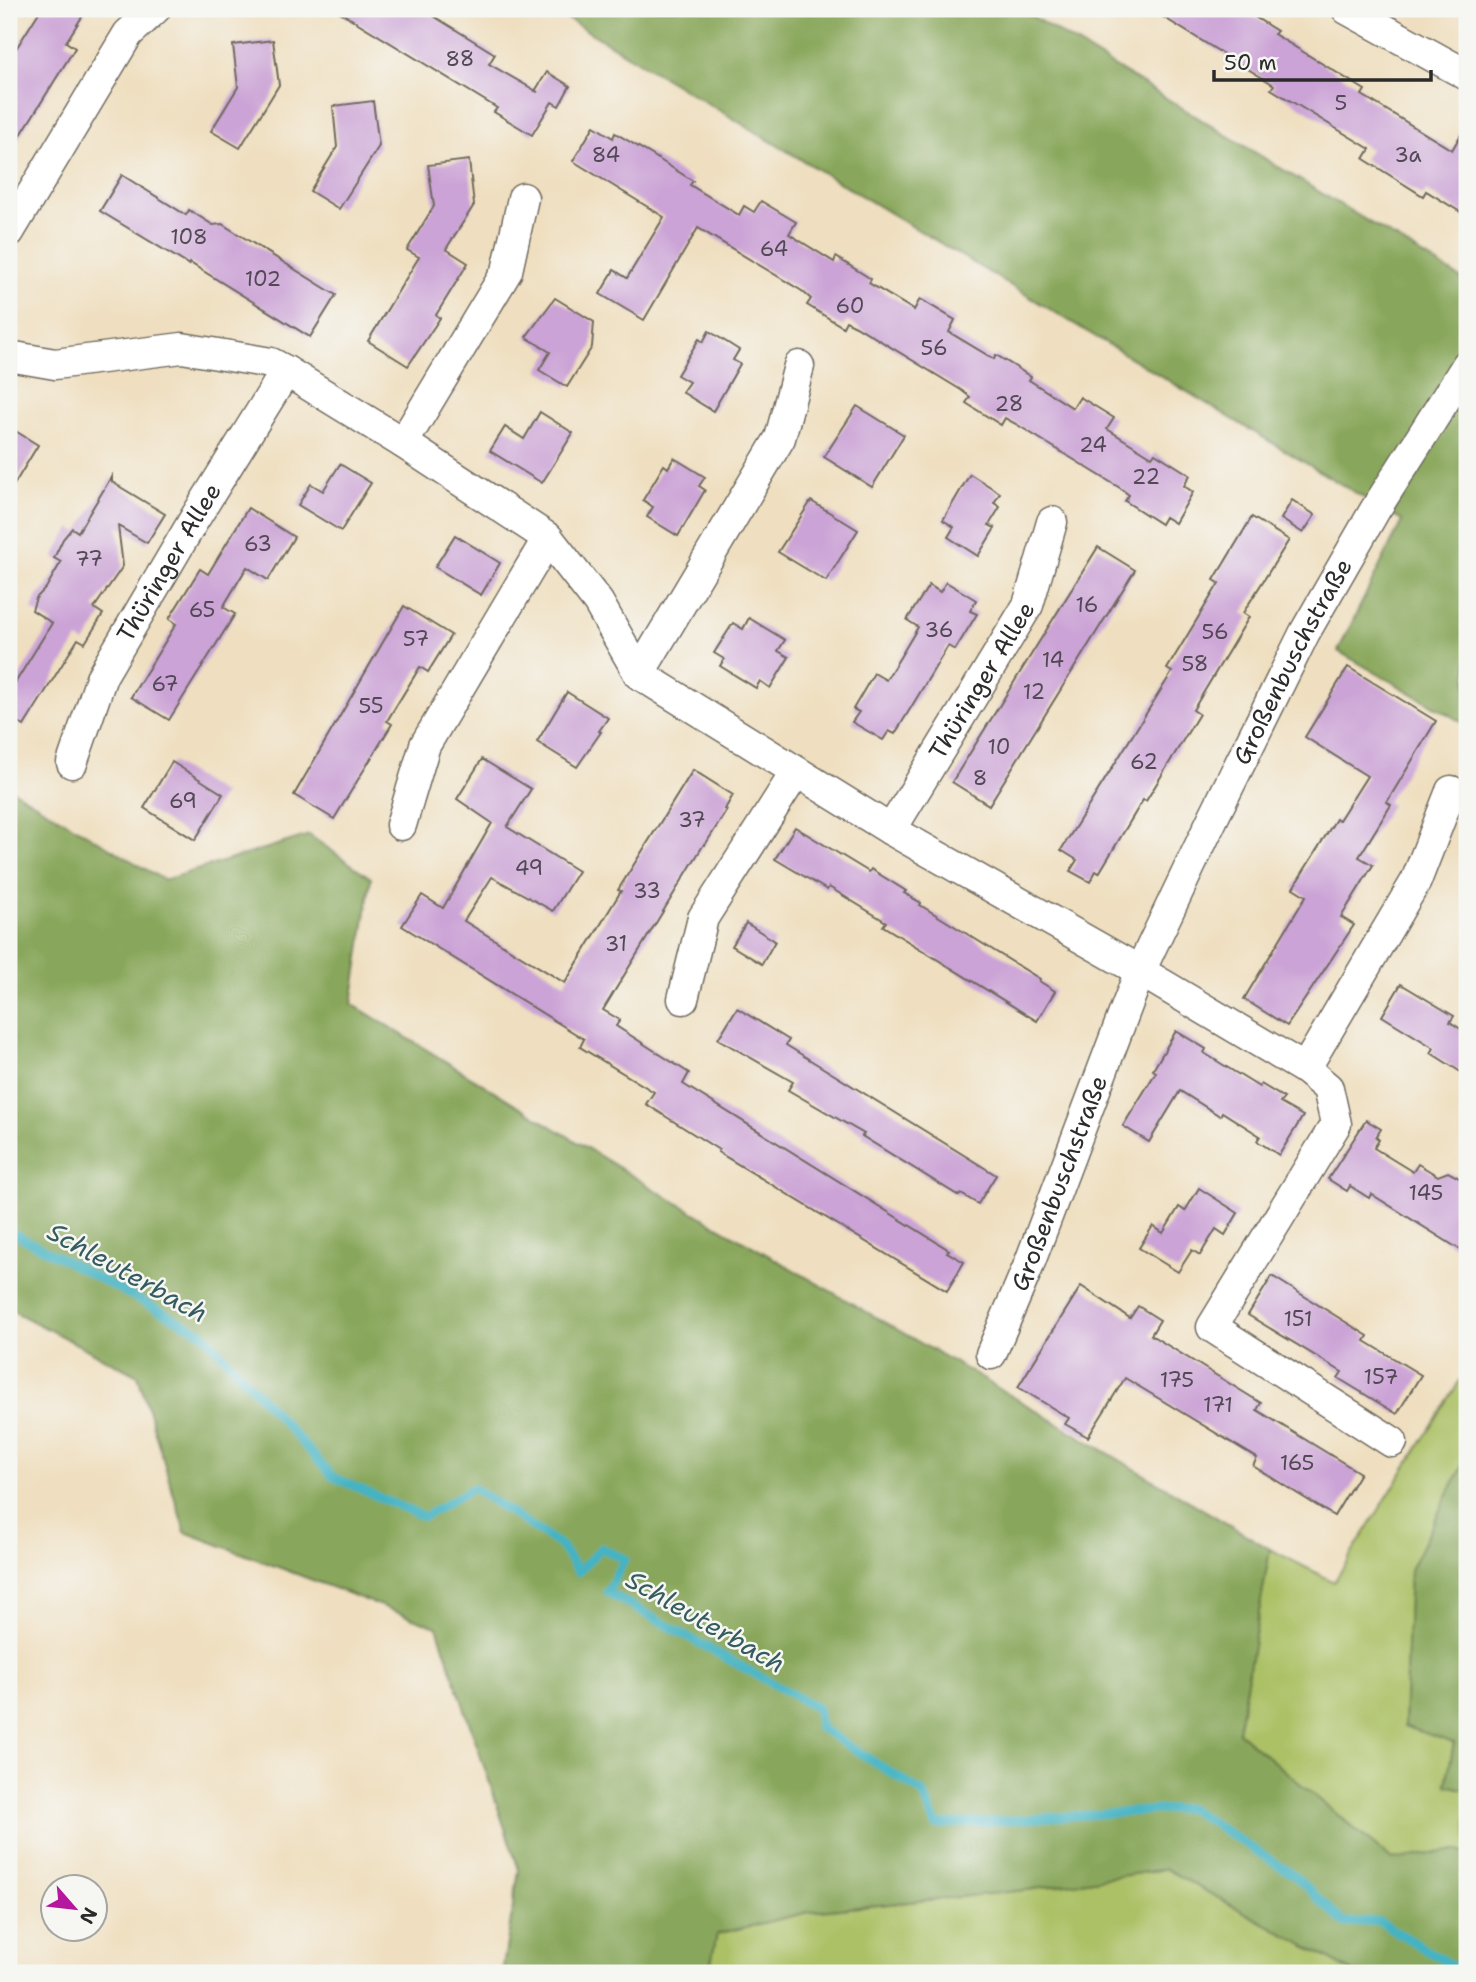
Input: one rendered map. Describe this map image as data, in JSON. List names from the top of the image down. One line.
{"streets":{"street":["Thüringer Allee","Großenbuschstraße"]},"water":["Schleuterbach"],"house_numbers":["88","5","84","3a","108","64","102","60","56","28","24","22","63","77","16","65","36","56","57","14","58","67","12","55","10","62","8","69","37","49","33","31","145","151","157","175","171","165"],"scale_bar":"50 m","north":"bottom right"}
